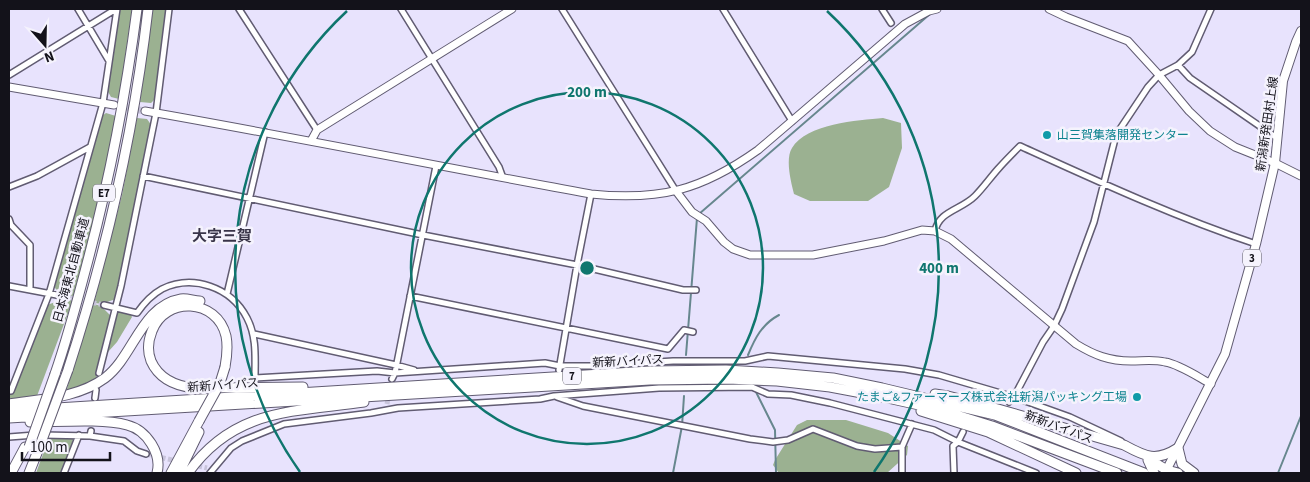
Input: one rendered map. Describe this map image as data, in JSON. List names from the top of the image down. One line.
{"streets":{"highway":["E7","日本海東北自動車道","新新バイパス","7"],"main road":["新潟新発田村上線","3"]},"districts":["大字三賀"],"places":["山三賀集落開発センター","たまご&ファーマーズ株式会社新潟パッキング工場"],"scale_bar":"100 m","north":"bottom","rings":["200 m","400 m"]}
